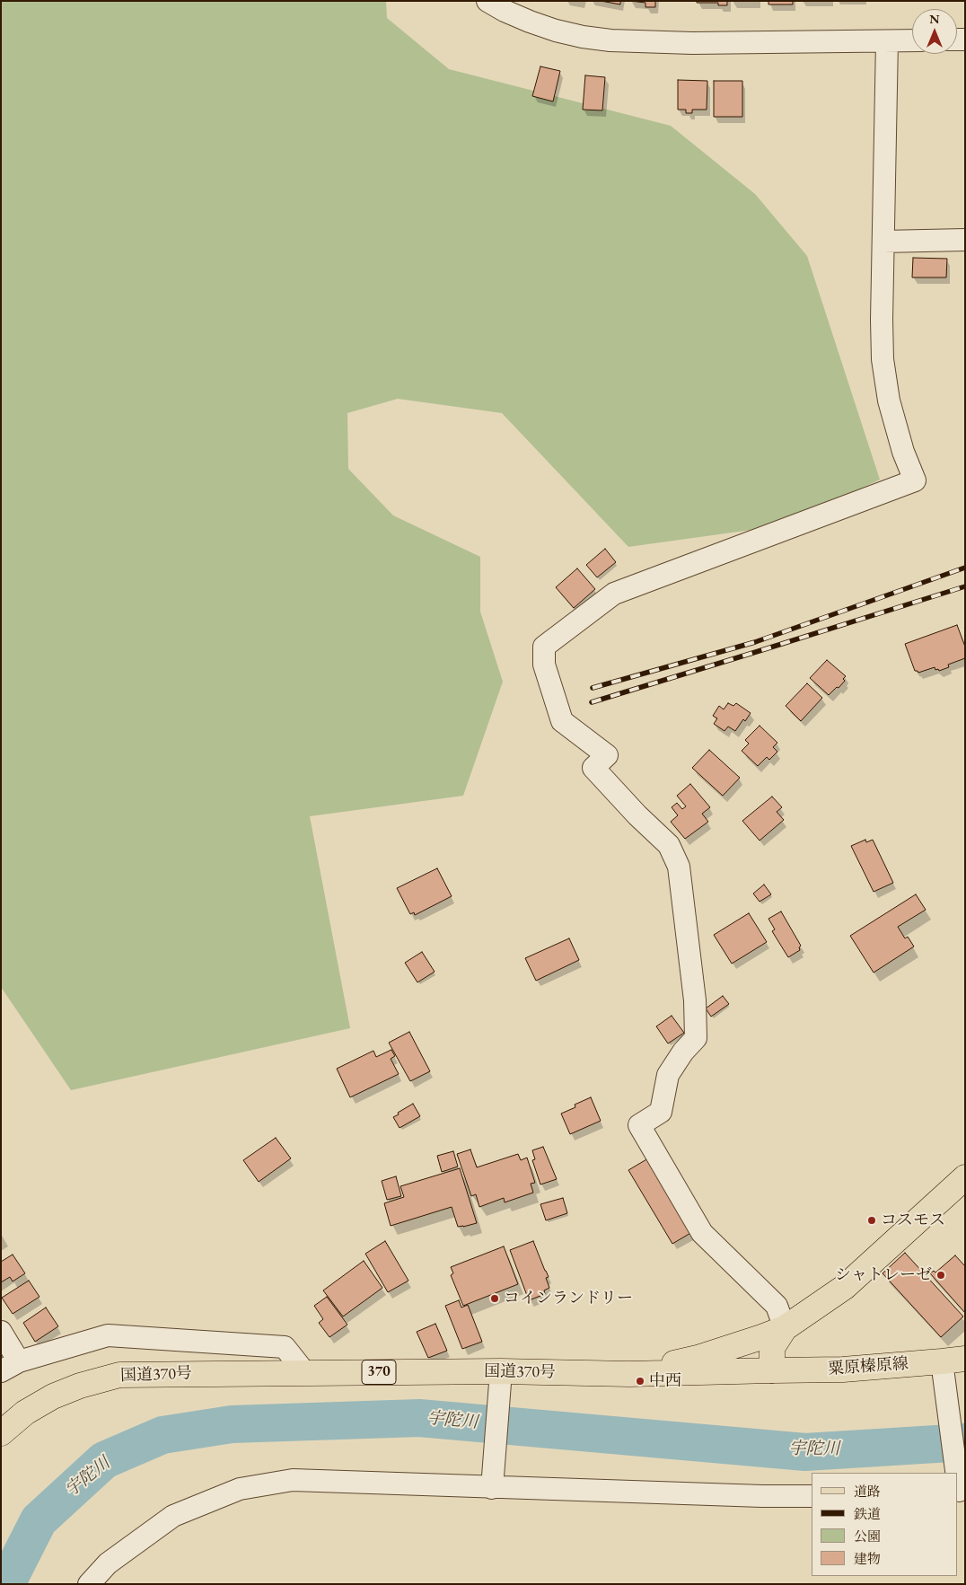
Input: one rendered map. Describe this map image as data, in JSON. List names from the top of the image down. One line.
{"streets":{"main road":["粟原榛原線","370","国道370号"]},"crossings":[["粟原榛原線","国道370号"]],"water":["宇陀川"],"places":["コスモス","シャトレーゼ","コインランドリー","中西"],"legend":["道路","鉄道","公園","建物"],"north":"top"}
